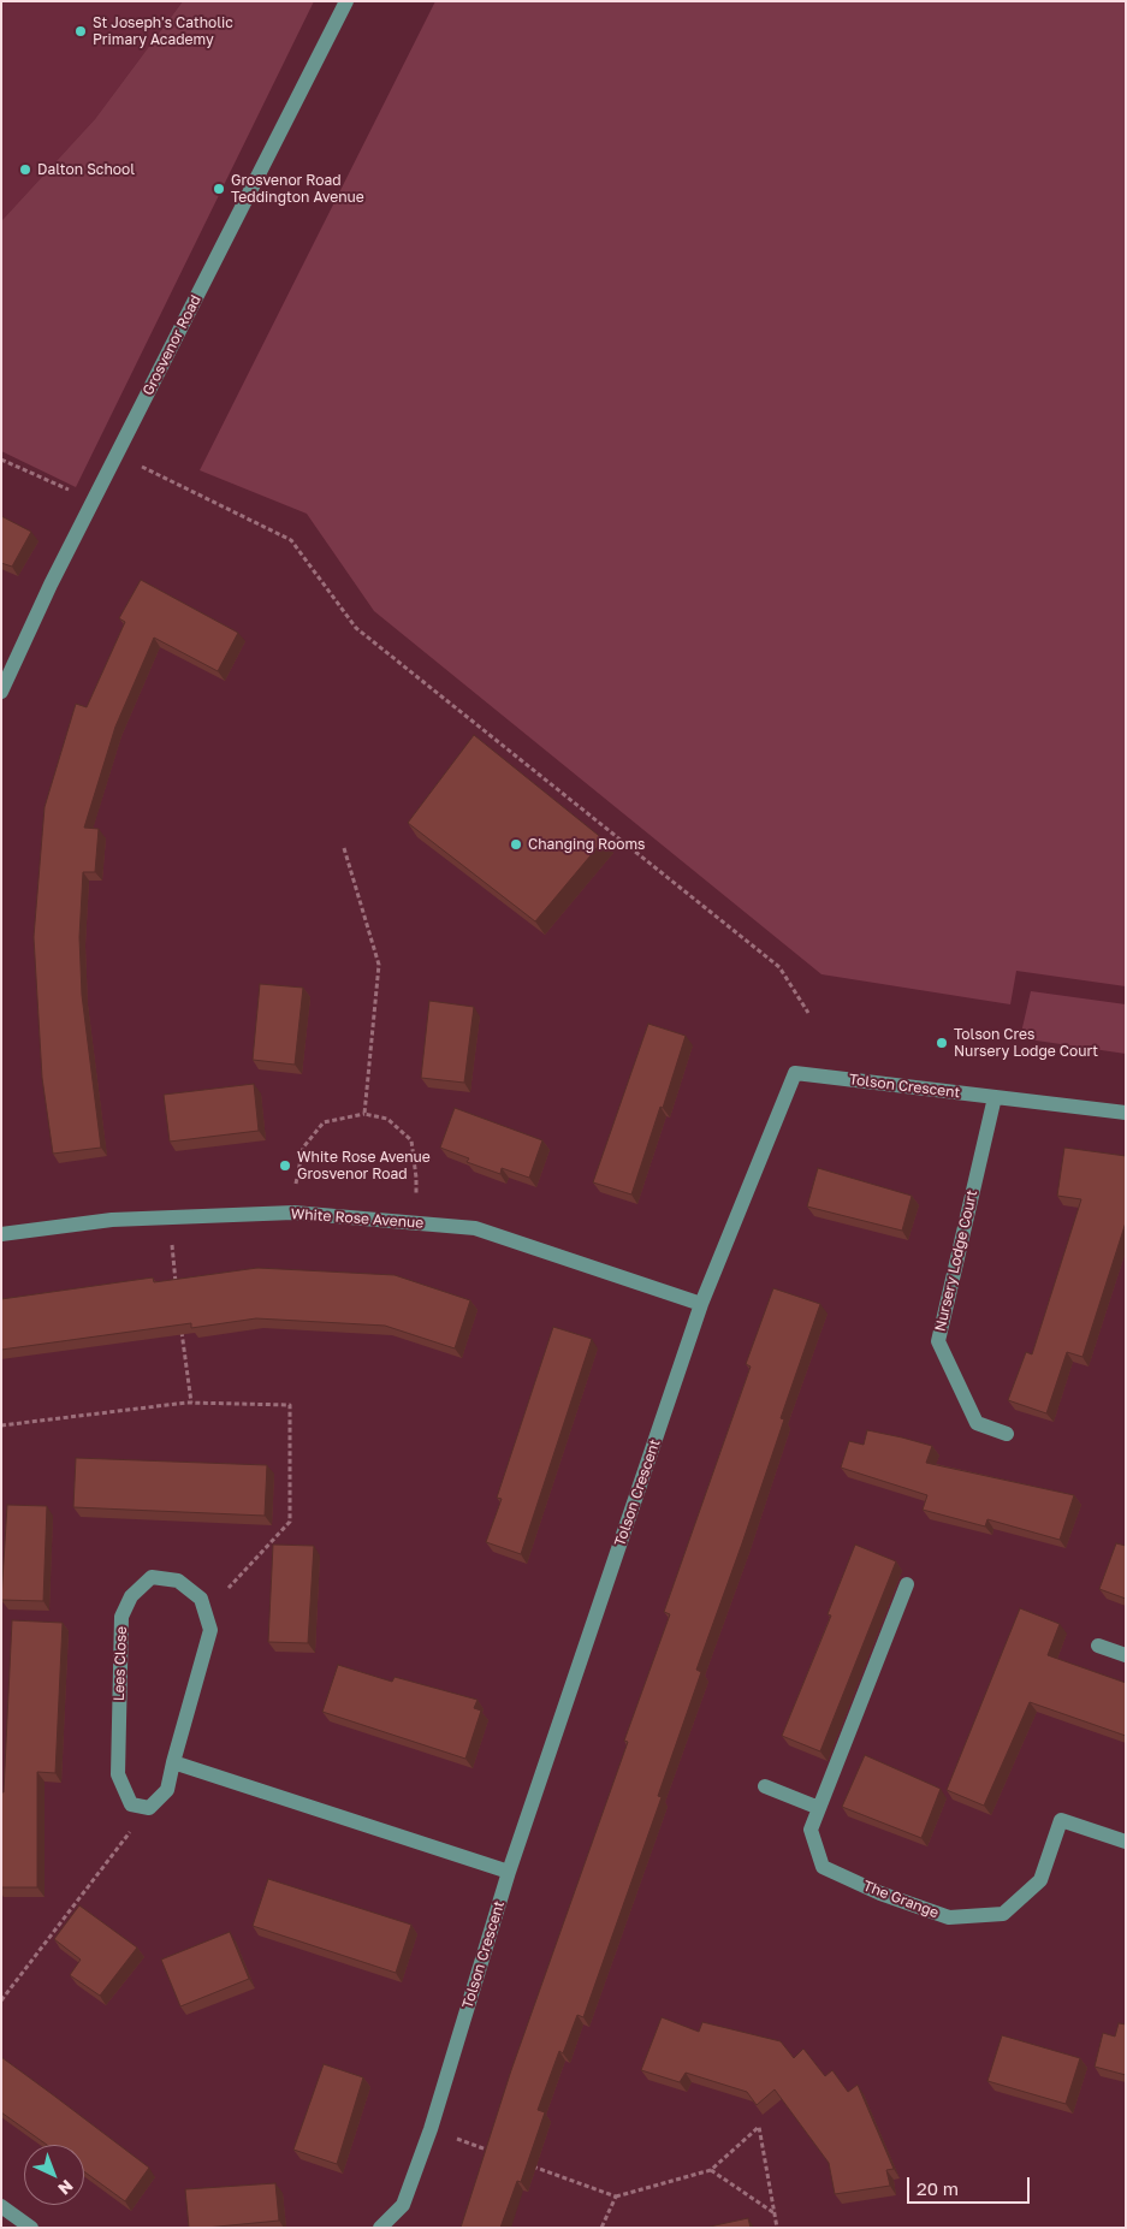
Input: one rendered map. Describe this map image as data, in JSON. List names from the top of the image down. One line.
{"streets":{"street":["Grosvenor Road","Tolson Crescent","White Rose Avenue","Nursery Lodge Court","Lees Close","The Grange"]},"crossings":[["Tolson Crescent","White Rose Avenue"],["Tolson Crescent","Nursery Lodge Court"]],"places":["St Joseph's Catholic Primary Academy","Dalton School","Grosvenor Road Teddington Avenue","Changing Rooms","Tolson Cres Nursery Lodge Court","White Rose Avenue Grosvenor Road"],"scale_bar":"20 m","north":"bottom right"}
